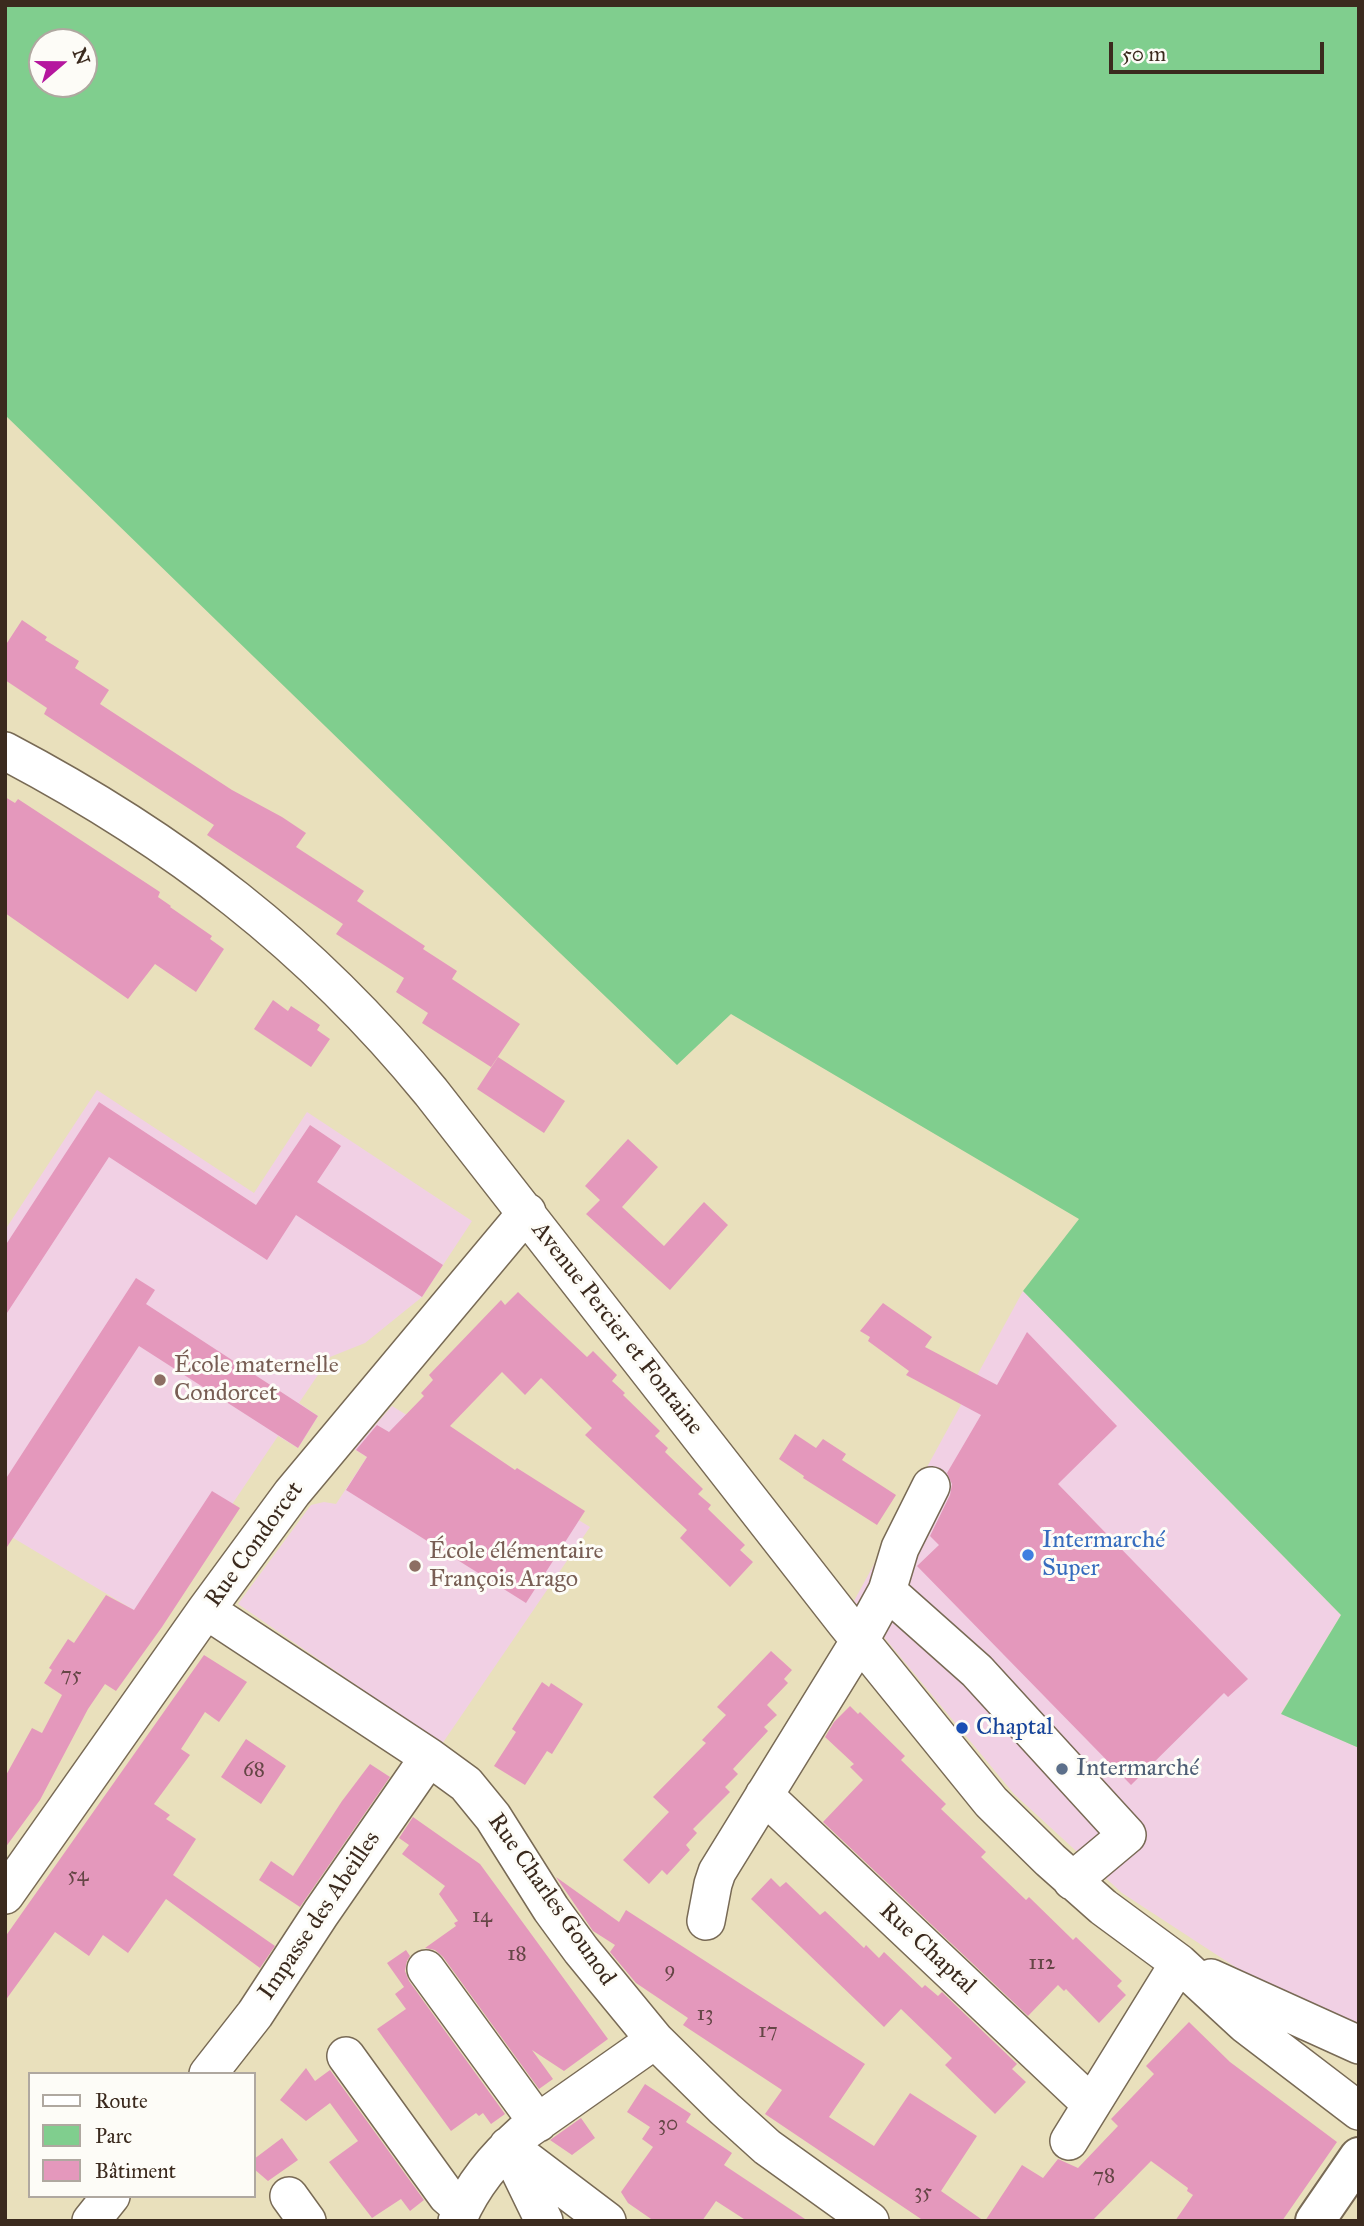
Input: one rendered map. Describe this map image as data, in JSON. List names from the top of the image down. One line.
{"streets":{"street":["Avenue Percier et Fontaine","Rue Condorcet","Rue Charles Gounod","Impasse des Abeilles","Rue Chaptal"]},"crossings":[["Avenue Percier et Fontaine","Rue Condorcet"],["Rue Condorcet","Rue Charles Gounod"],["Rue Charles Gounod","Impasse des Abeilles"]],"places":["École maternelle Condorcet","Intermarché Super","École élémentaire François Arago","Chaptal","Intermarché"],"house_numbers":["75","68","54","14","18","112","9","13","17","30","78","35"],"legend":["Route","Parc","Bâtiment"],"scale_bar":"50 m","north":"right"}
